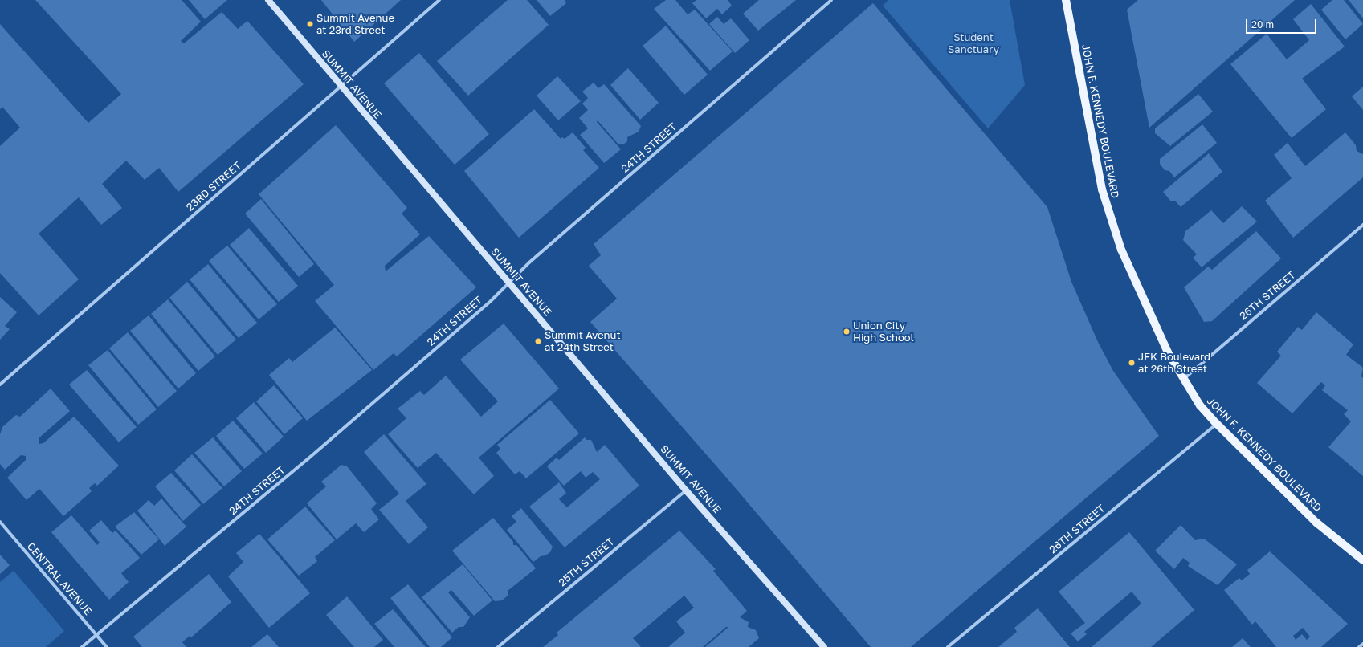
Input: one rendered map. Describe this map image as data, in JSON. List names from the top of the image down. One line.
{"streets":{"main road":["JOHN F. KENNEDY BOULEVARD"],"street":["SUMMIT AVENUE","24TH STREET","23RD STREET","26TH STREET","25TH STREET","CENTRAL AVENUE"]},"crossings":[["SUMMIT AVENUE","24TH STREET"],["SUMMIT AVENUE","23RD STREET"],["SUMMIT AVENUE","25TH STREET"],["JOHN F. KENNEDY BOULEVARD","26TH STREET"],["24TH STREET","CENTRAL AVENUE"]],"parks":["Student Sanctuary"],"places":["Summit Avenue at 23rd Street","Union City High School","Summit Avenut at 24th Street","JFK Boulevard at 26th Street"],"scale_bar":"20 m"}
